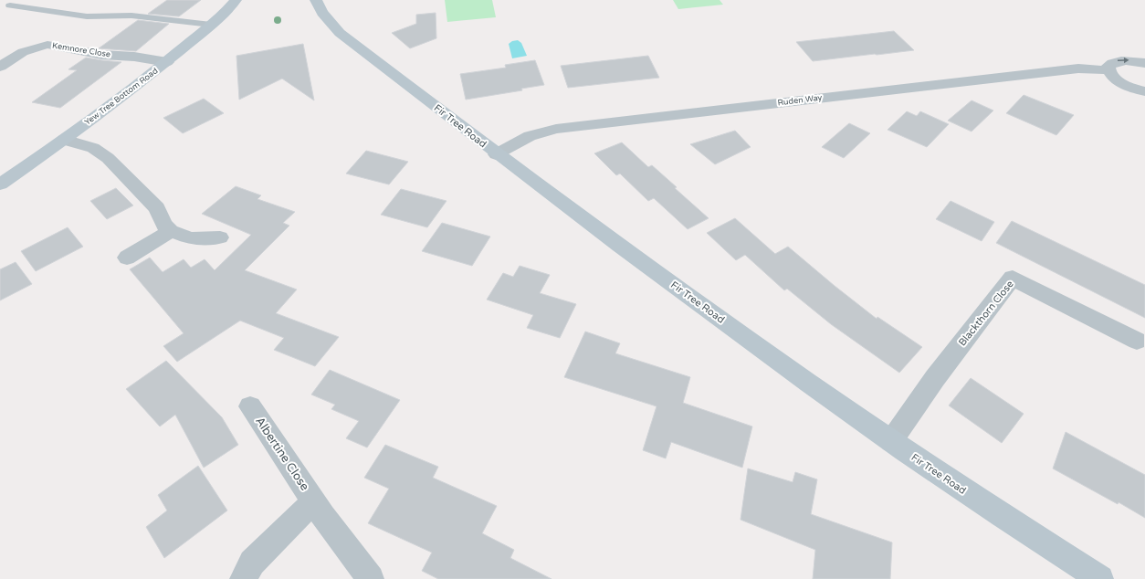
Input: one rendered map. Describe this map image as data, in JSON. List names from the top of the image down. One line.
{"streets":{"main road":["Yew Tree Bottom Road","Fir Tree Road"],"street":["Kemnore Close","Ruden Way","Blackthorn Close","Albertine Close"]},"crossings":[["Kemnore Close","Yew Tree Bottom Road"],["Ruden Way","Fir Tree Road"],["Fir Tree Road","Blackthorn Close"]]}
